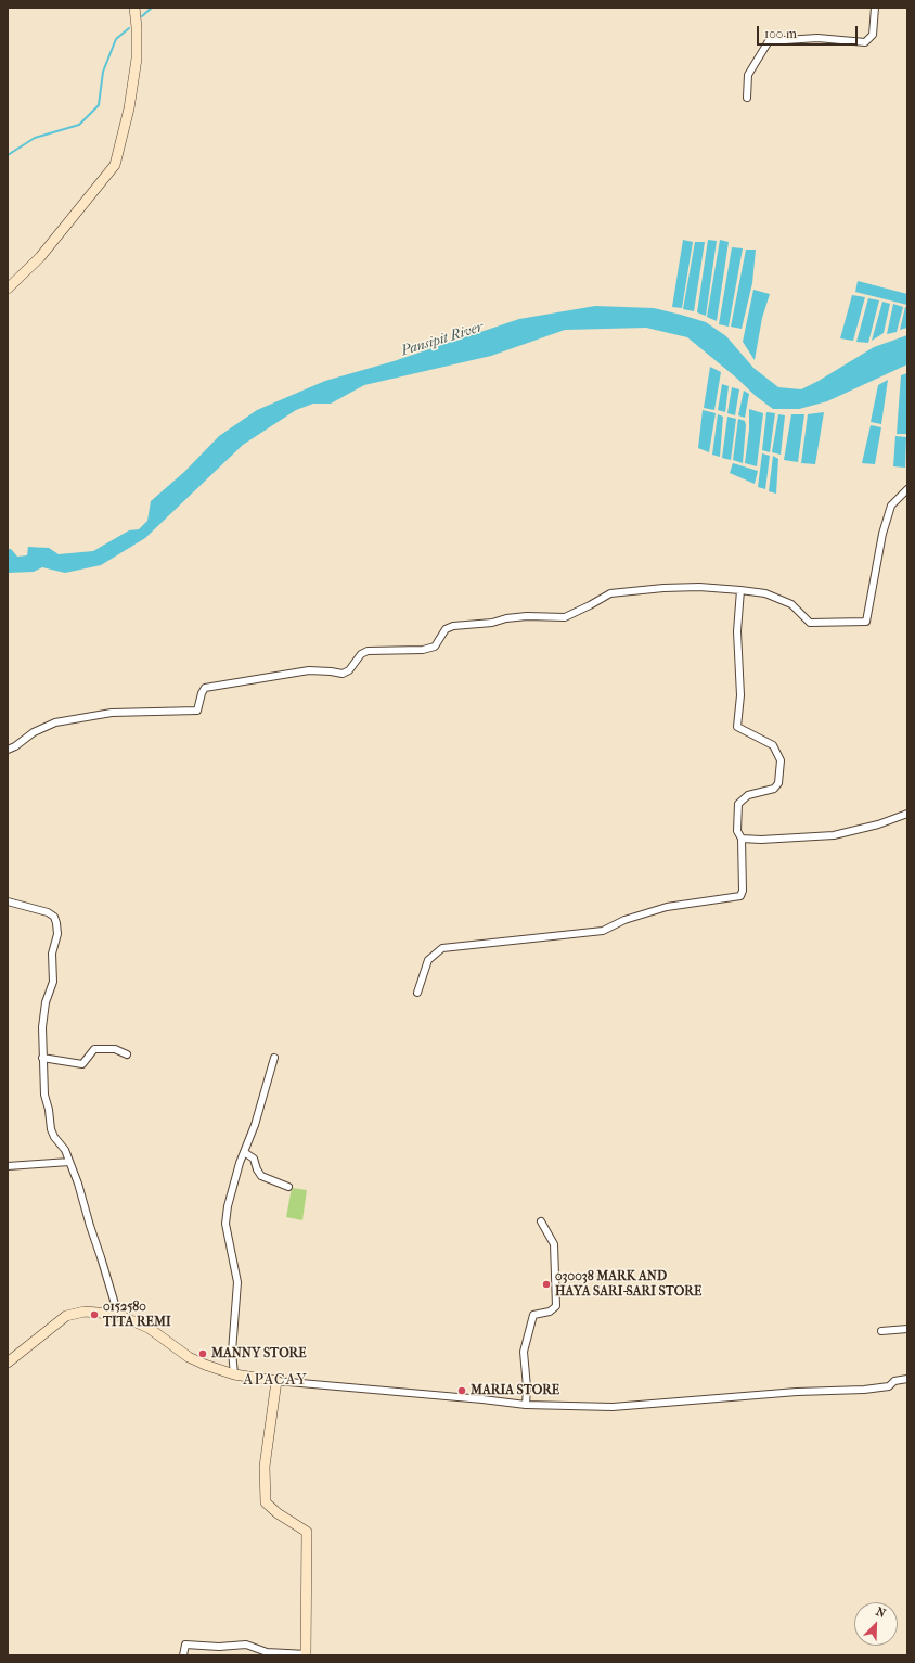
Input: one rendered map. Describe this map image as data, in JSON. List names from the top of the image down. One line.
{"districts":["APACAY"],"water":["Pansipit River"],"places":["030038 MARK AND HAYA SARI-SARI STORE","0152580 TITA REMI","MANNY STORE","MARIA STORE"],"scale_bar":"100 m","north":"top right"}
